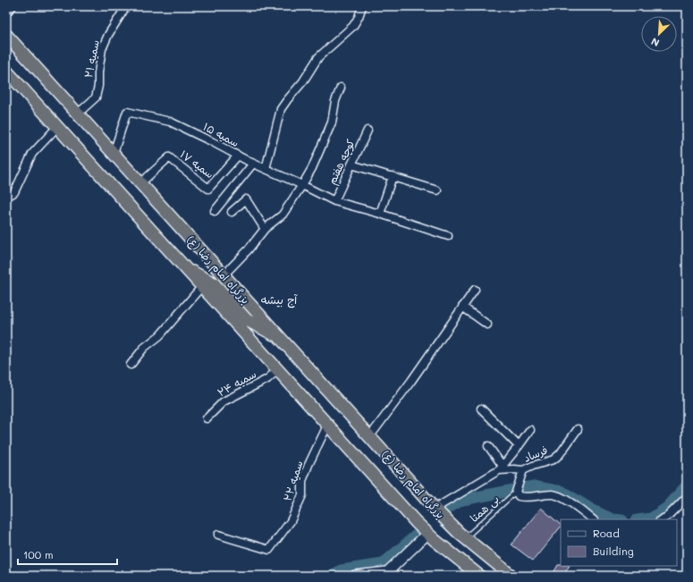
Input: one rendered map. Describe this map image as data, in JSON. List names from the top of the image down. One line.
{"streets":{"highway":["بزرگراه امام رضا (ع)"],"street":["سمیه ۲۱","سمیه ۱۵","کوچه هفتم","سمیه ۱۷","سمیه ۲۴","فرساد","سمیه ۲۲"],"lane":["بی همتا"]},"crossings":[["سمیه ۲۱","بزرگراه امام رضا (ع)"],["سمیه ۱۵","کوچه هفتم"],["سمیه ۱۵","سمیه ۱۷"],["سمیه ۱۵","بزرگراه امام رضا (ع)"],["سمیه ۱۷","بزرگراه امام رضا (ع)"],["بزرگراه امام رضا (ع)","سمیه ۲۴"],["بزرگراه امام رضا (ع)","فرساد"],["بزرگراه امام رضا (ع)","سمیه ۲۲"],["بزرگراه امام رضا (ع)","بی همتا"]],"districts":["آج بیشه"],"legend":["Road","Building"],"scale_bar":"100 m","north":"bottom left"}
